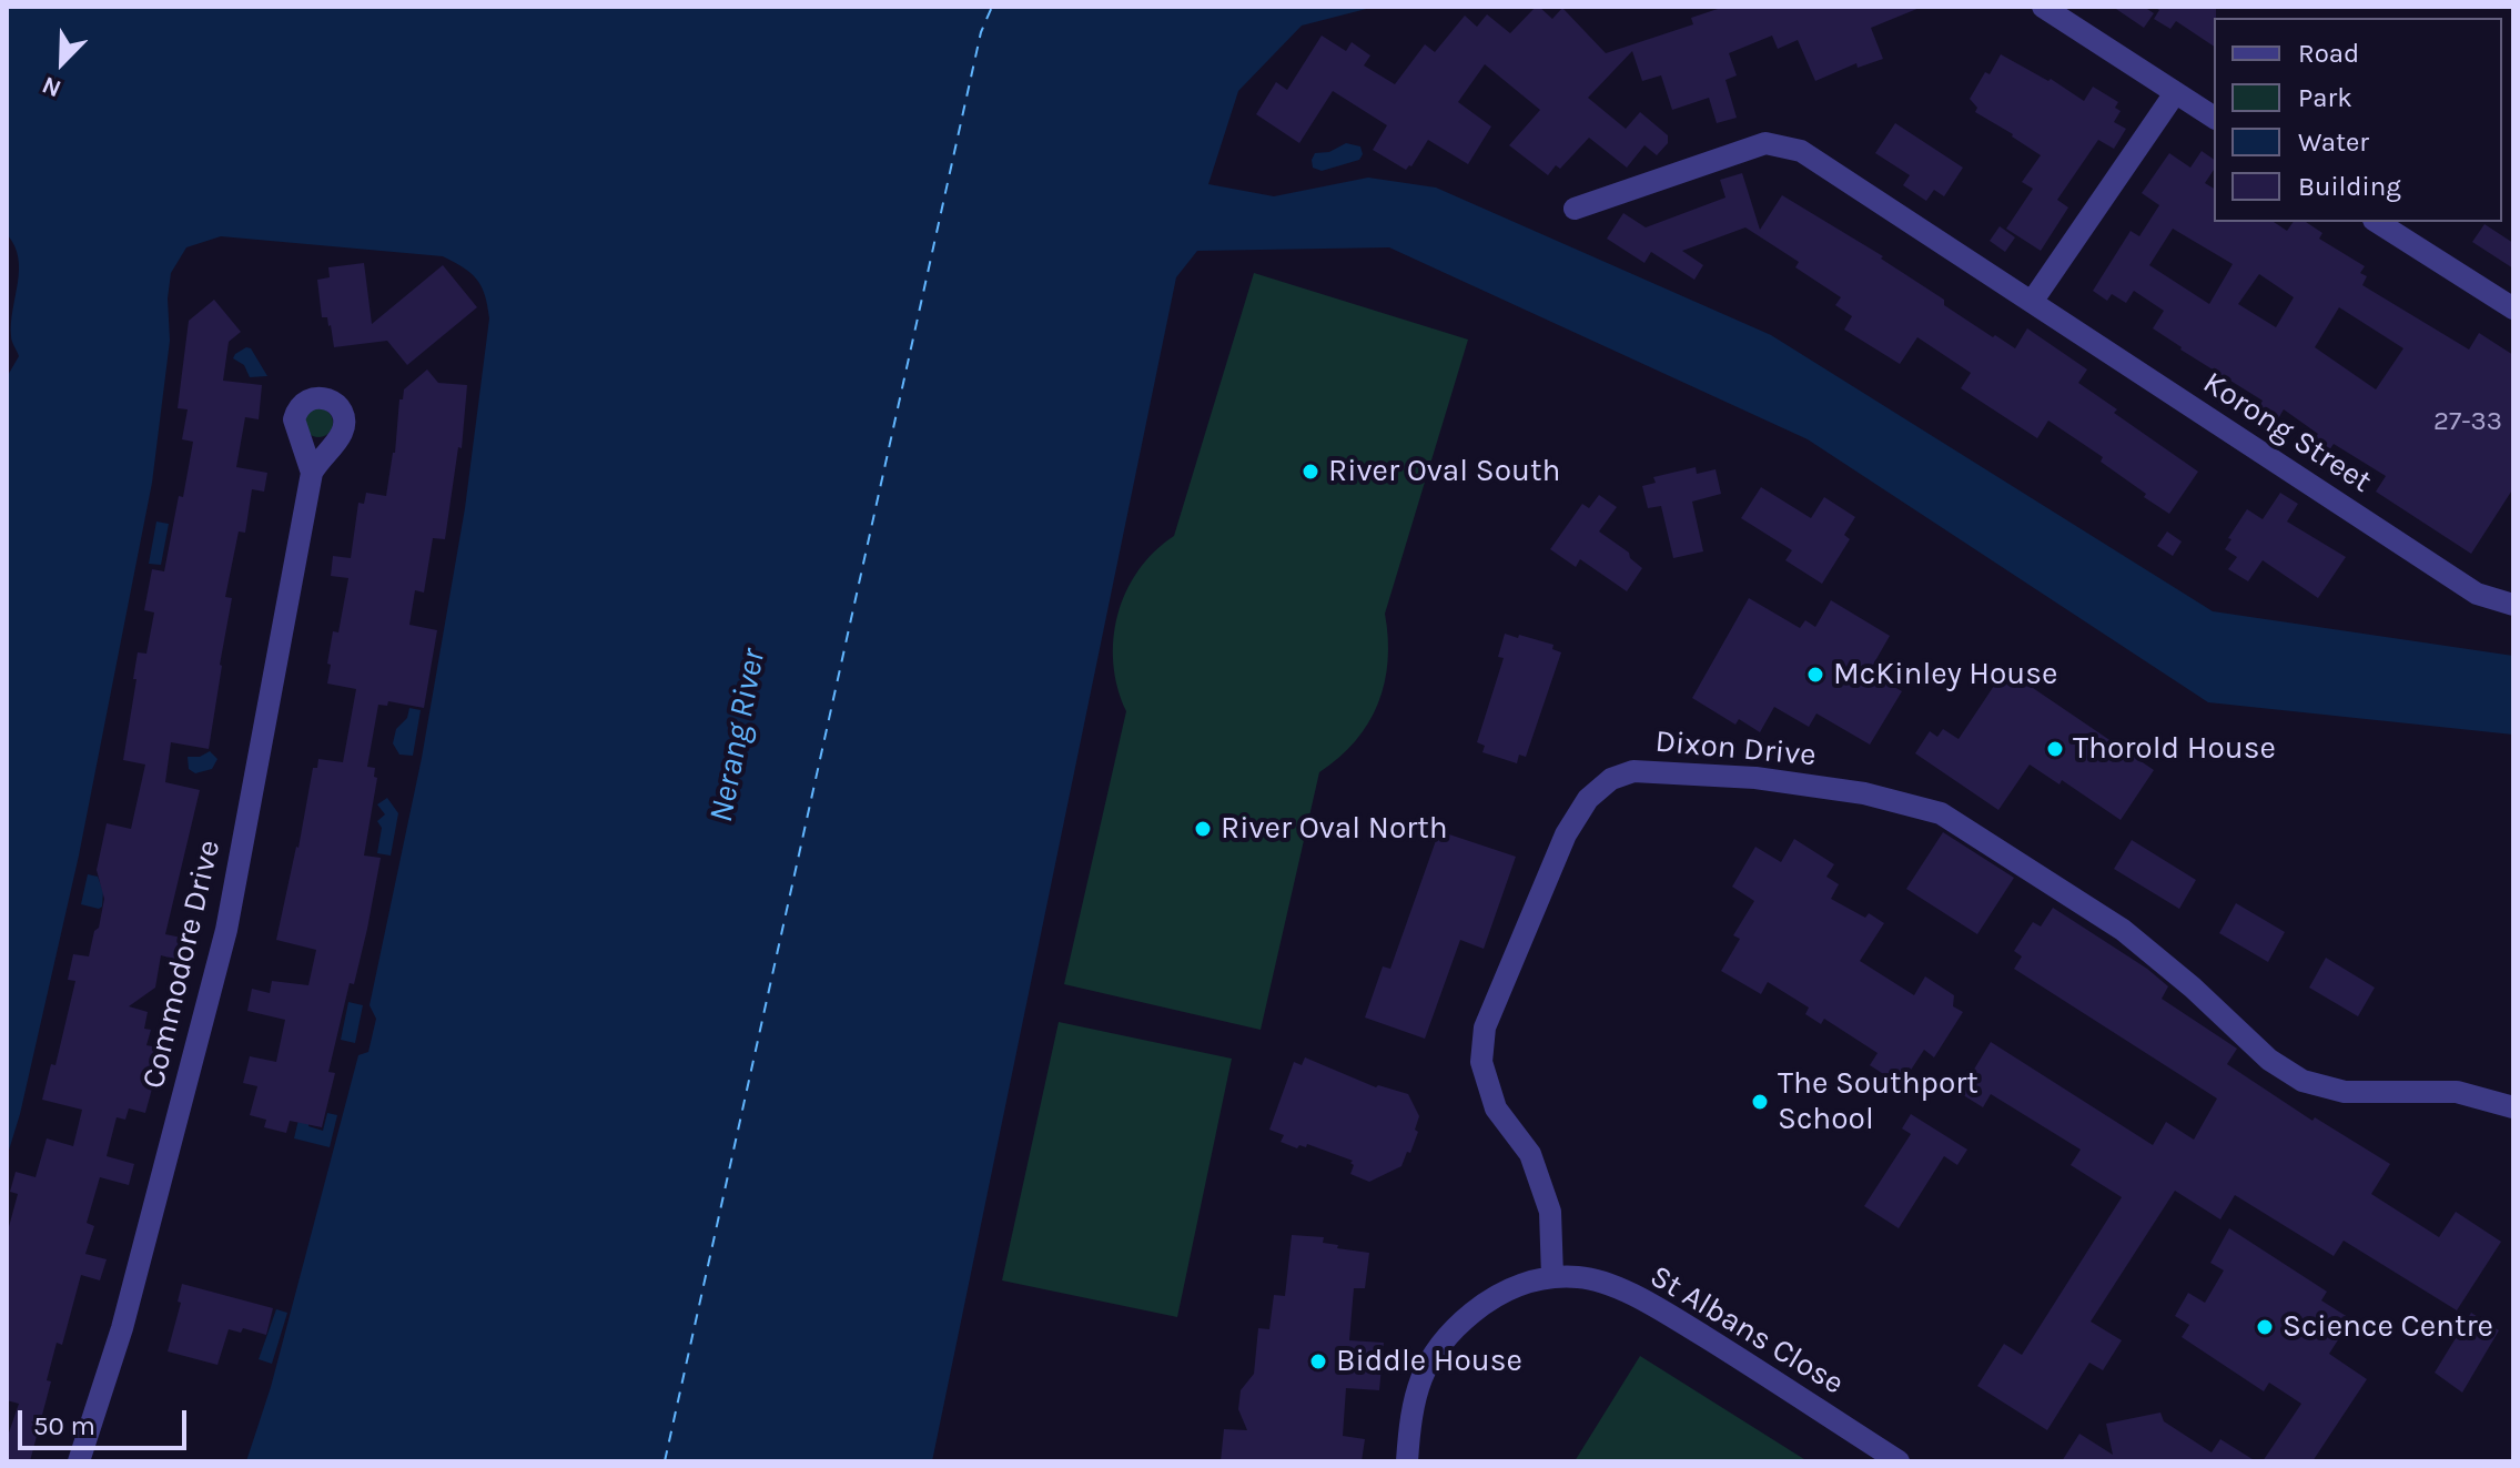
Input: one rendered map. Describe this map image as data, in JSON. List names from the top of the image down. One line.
{"streets":{"street":["Korong Street","Dixon Drive","Commodore Drive","St Albans Close"]},"crossings":[["Dixon Drive","St Albans Close"]],"water":["Nerang River"],"places":["River Oval South","McKinley House","Thorold House","River Oval North","The Southport School","Science Centre","Biddle House"],"house_numbers":["27-33"],"legend":["Road","Park","Water","Building"],"scale_bar":"50 m","north":"bottom left"}
